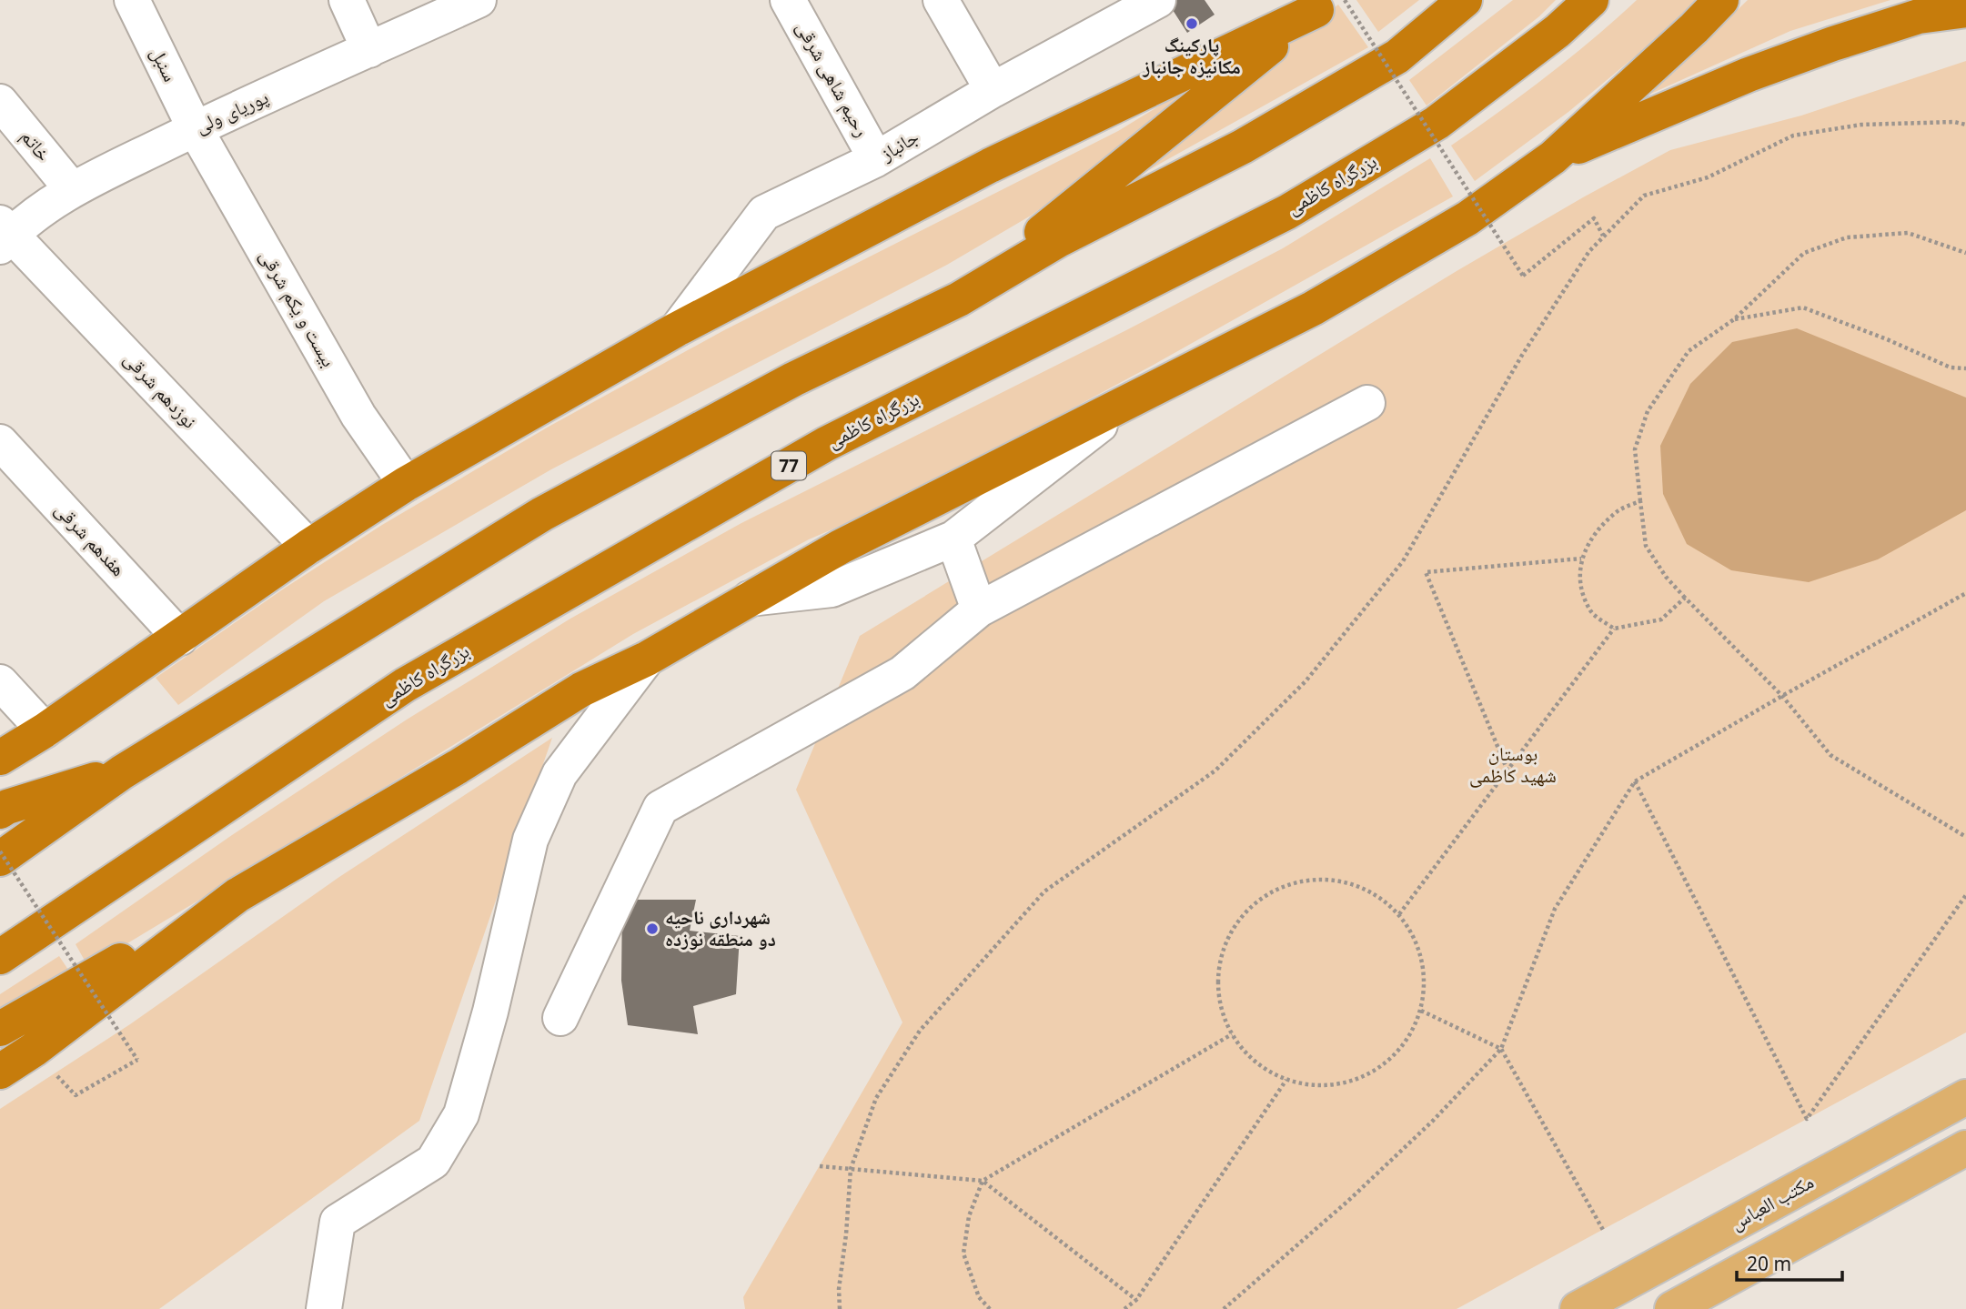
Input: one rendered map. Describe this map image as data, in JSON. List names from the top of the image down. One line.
{"streets":{"highway":["بزرگراه کاظمی","77"],"main road":["مکتب العباس"],"street":["سنبل","رحیم شاهی شرقی","پوریای ولی","خاتم","جانباز","بیست و یکم شرقی","نوزدهم شرقی","هفدهم شرقی"]},"crossings":[["سنبل","پوریای ولی"],["سنبل","بیست و یکم شرقی"],["رحیم شاهی شرقی","جانباز"],["پوریای ولی","خاتم"],["پوریای ولی","بیست و یکم شرقی"],["پوریای ولی","نوزدهم شرقی"]],"parks":["بوستان شهید کاظمی"],"places":["پارکینگ مکانیزه جانباز","شهرداری ناحیه دو منطقه نوزده"],"scale_bar":"20 m"}
